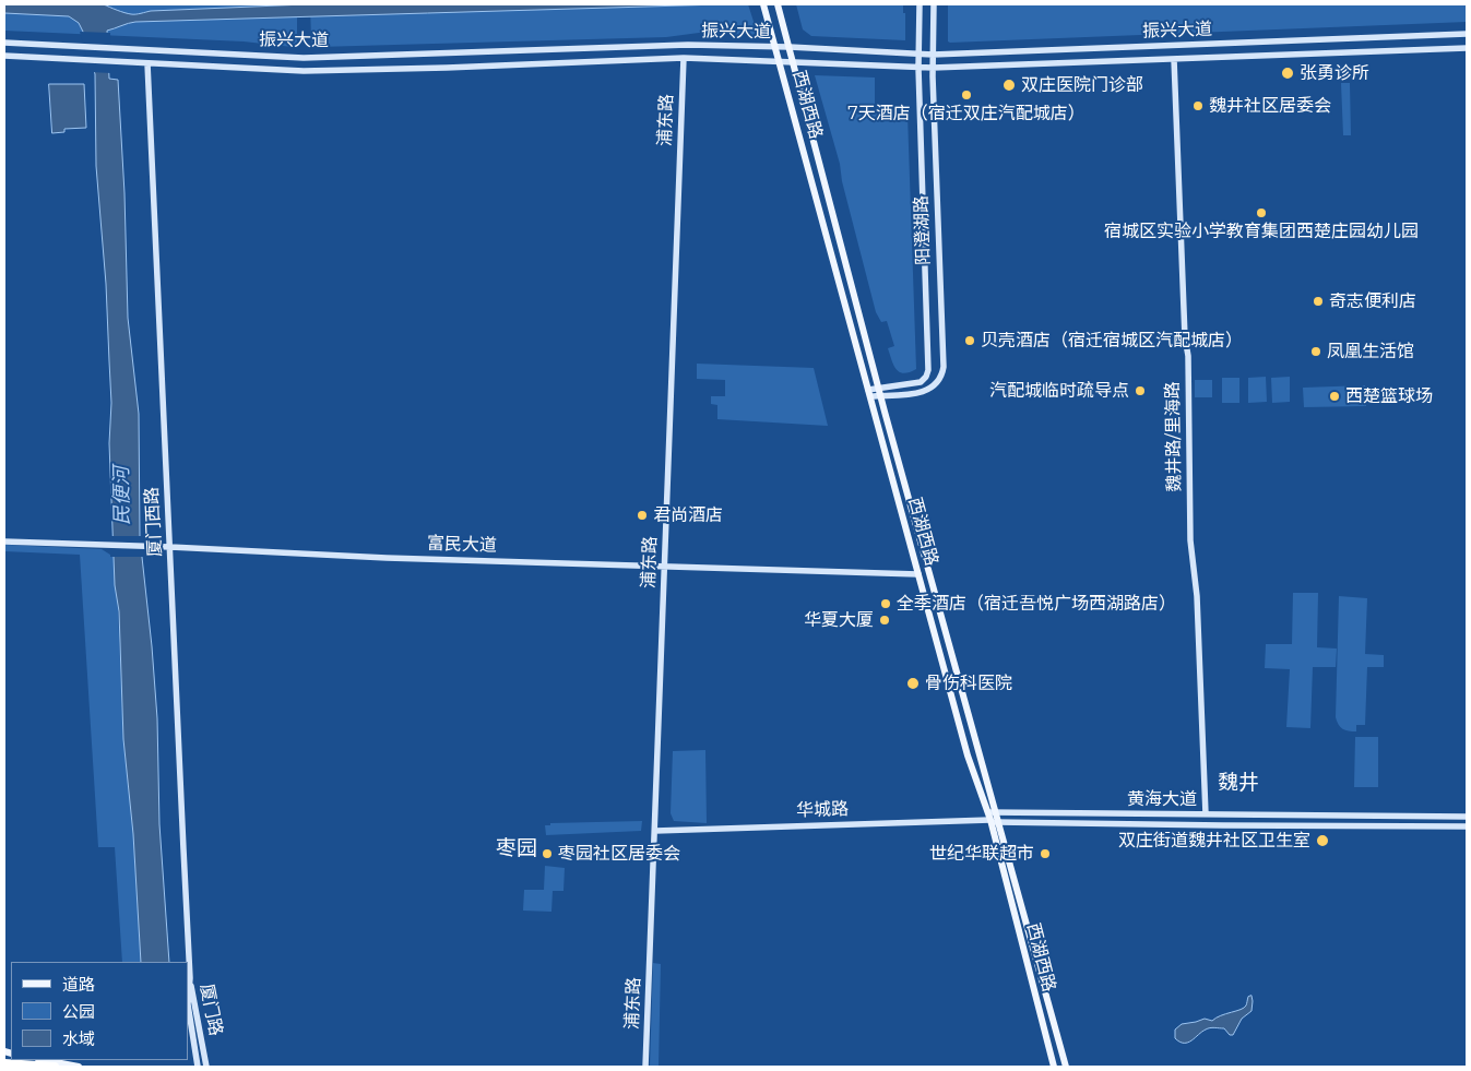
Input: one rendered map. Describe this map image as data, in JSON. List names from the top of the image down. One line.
{"streets":{"main road":["西湖西路"],"street":["振兴大道","浦东路","阳澄湖路","魏井路/里海路","厦门西路","富民大道","黄海大道","华城路","厦门路"]},"crossings":[["振兴大道","西湖西路"],["振兴大道","浦东路"],["振兴大道","阳澄湖路"],["振兴大道","魏井路/里海路"],["振兴大道","厦门西路"],["西湖西路","阳澄湖路"],["西湖西路","富民大道"],["西湖西路","黄海大道"],["西湖西路","华城路"],["浦东路","富民大道"],["浦东路","华城路"],["魏井路/里海路","黄海大道"],["厦门西路","富民大道"],["厦门西路","厦门路"],["黄海大道","华城路"]],"districts":["魏井","枣园"],"water":["民便河"],"places":["张勇诊所","双庄医院门诊部","7天酒店（宿迁双庄汽配城店）","魏井社区居委会","宿城区实验小学教育集团西楚庄园幼儿园","奇志便利店","贝壳酒店（宿迁宿城区汽配城店）","凤凰生活馆","汽配城临时疏导点","西楚篮球场","君尚酒店","全季酒店（宿迁吾悦广场西湖路店）","华夏大厦","骨伤科医院","双庄街道魏井社区卫生室","枣园社区居委会","世纪华联超市"],"legend":["道路","公园","水域"]}
